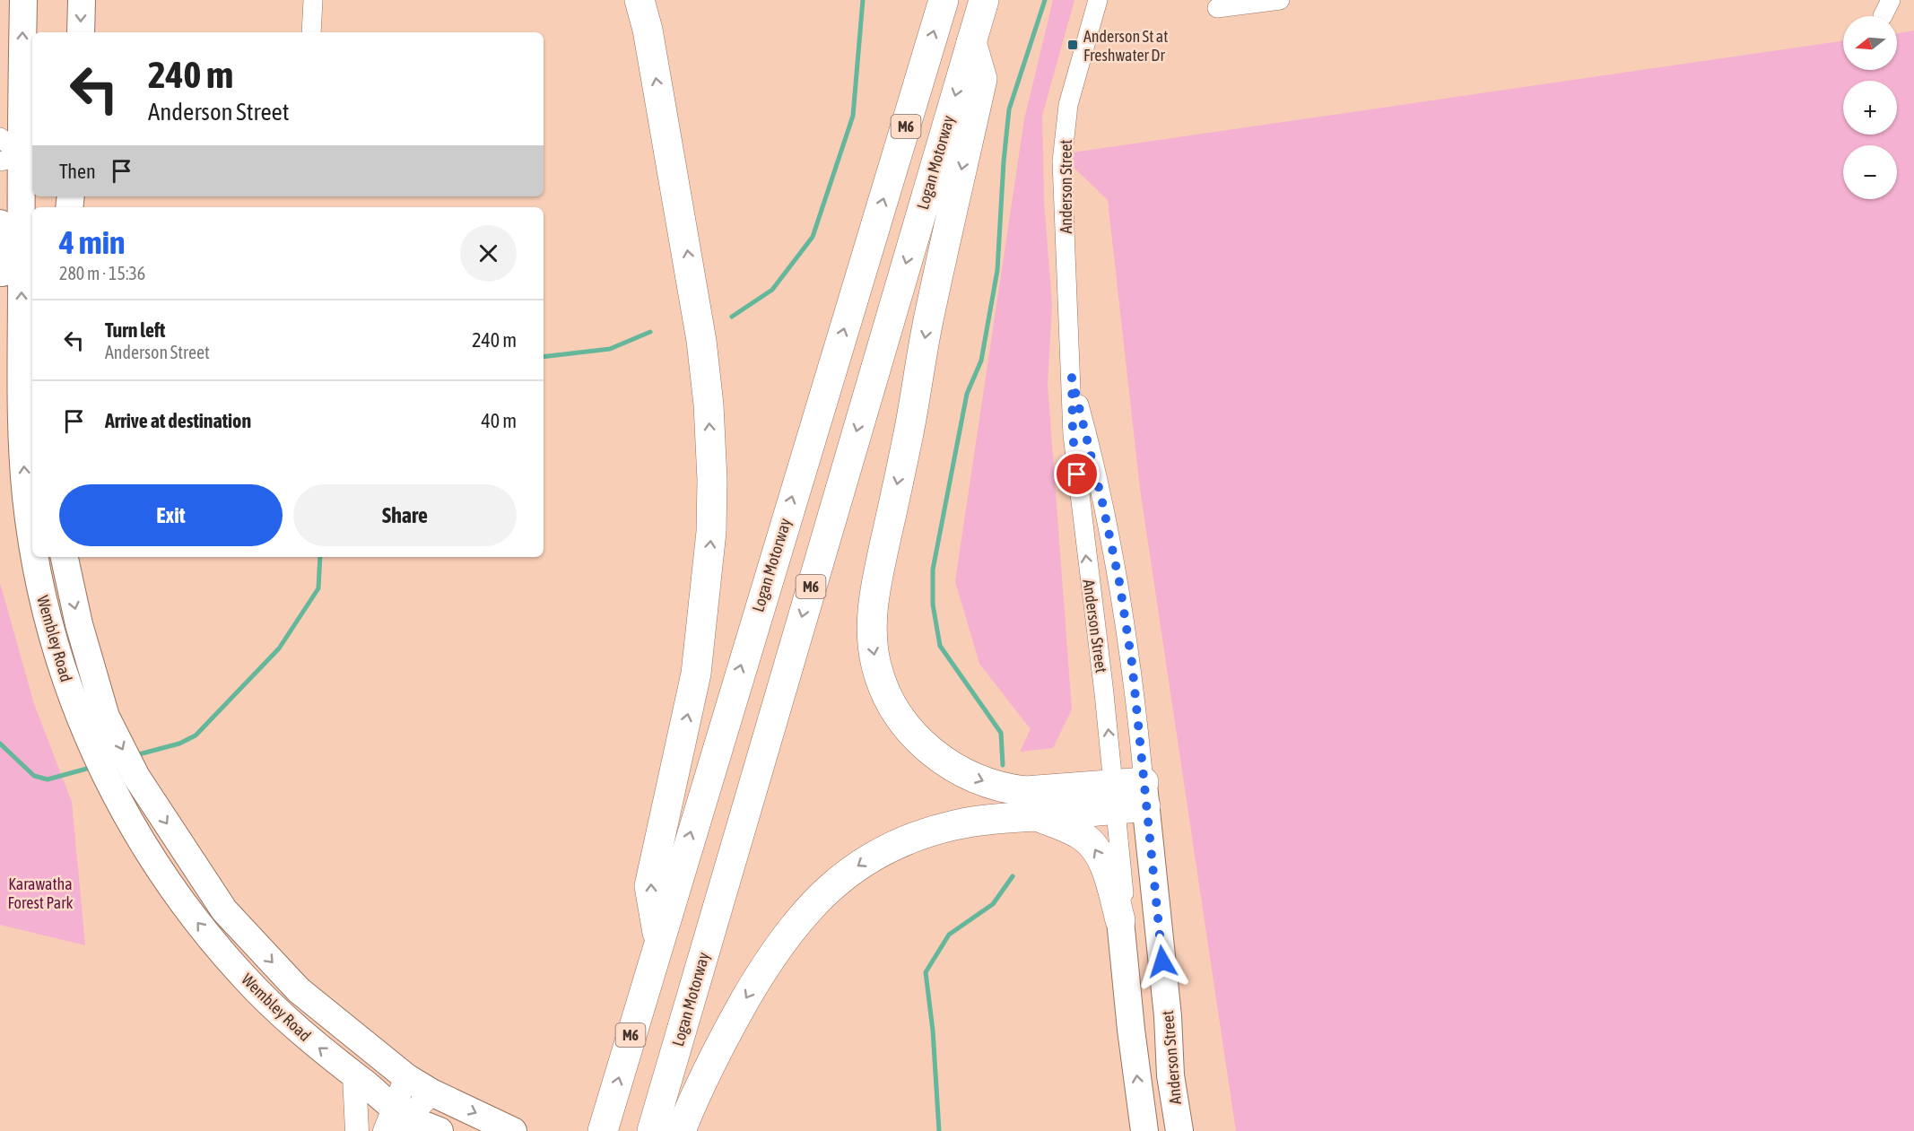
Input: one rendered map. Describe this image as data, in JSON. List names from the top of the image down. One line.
{"streets":{"highway":["M6","Logan Motorway"],"main road":["Anderson Street","Wembley Road"]},"parks":["Karawatha Forest Park"],"places":{"transit":["Anderson St at Freshwater Dr"]},"north":"left","page":{"map_buttons":["+","−"],"turn":["240 m","Anderson Street"],"then":"Then","heading":["4 min","280 m · 15:36"],"list":[{"name":"Turn left","note":"Anderson Street","value":"240 m"},{"name":"Arrive at destination","value":"40 m"}],"buttons":["Exit","Share"]}}
